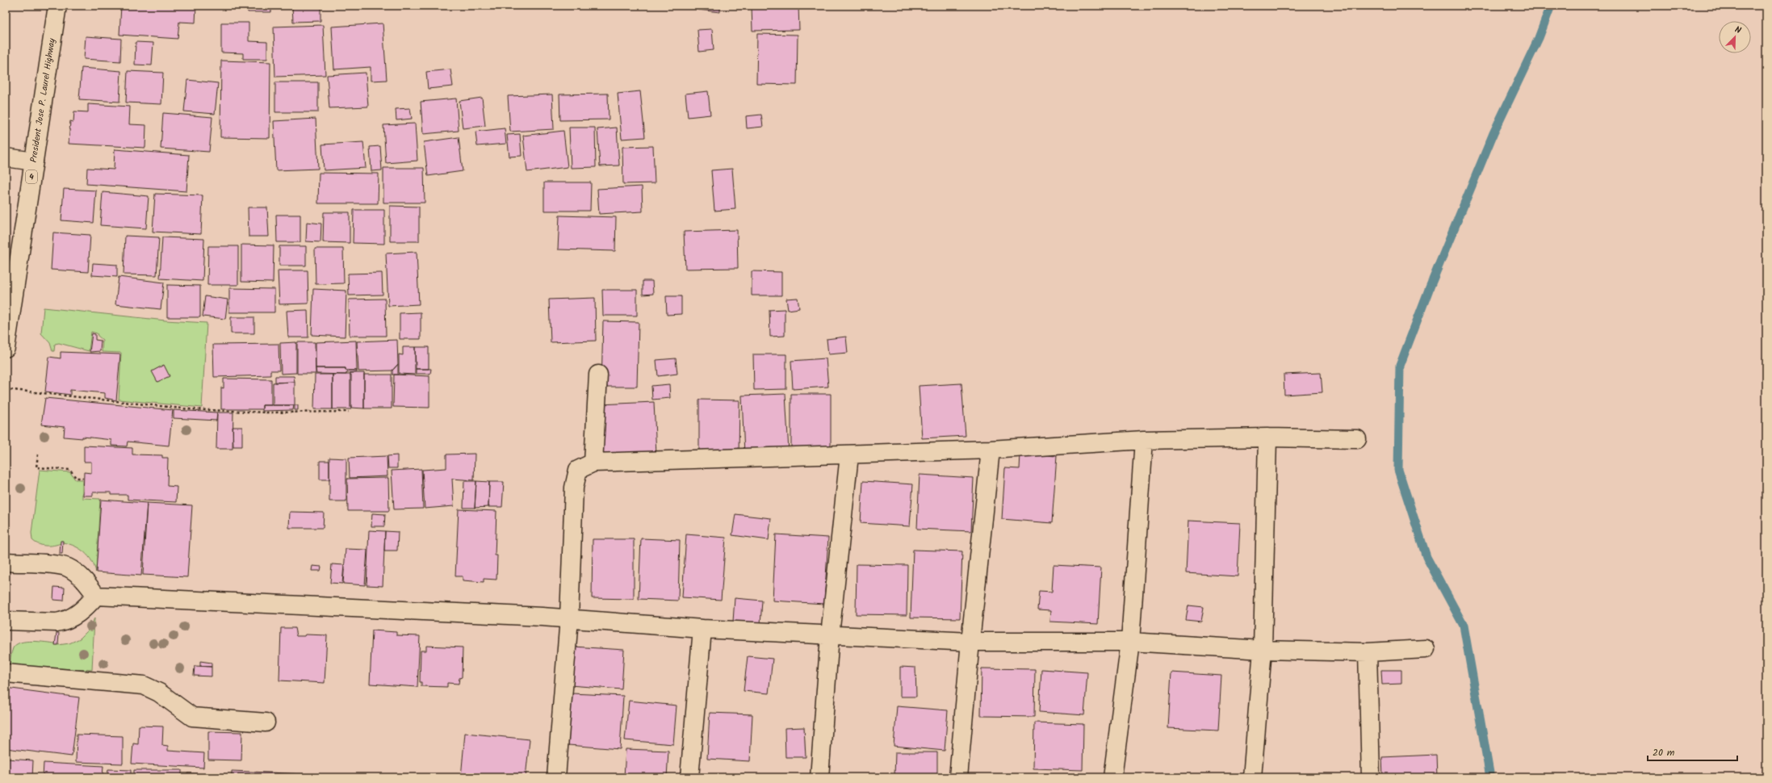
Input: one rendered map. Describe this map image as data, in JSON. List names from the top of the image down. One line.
{"streets":{"main road":["President Jose P. Laurel Highway","4"]},"scale_bar":"20 m","north":"top right"}
